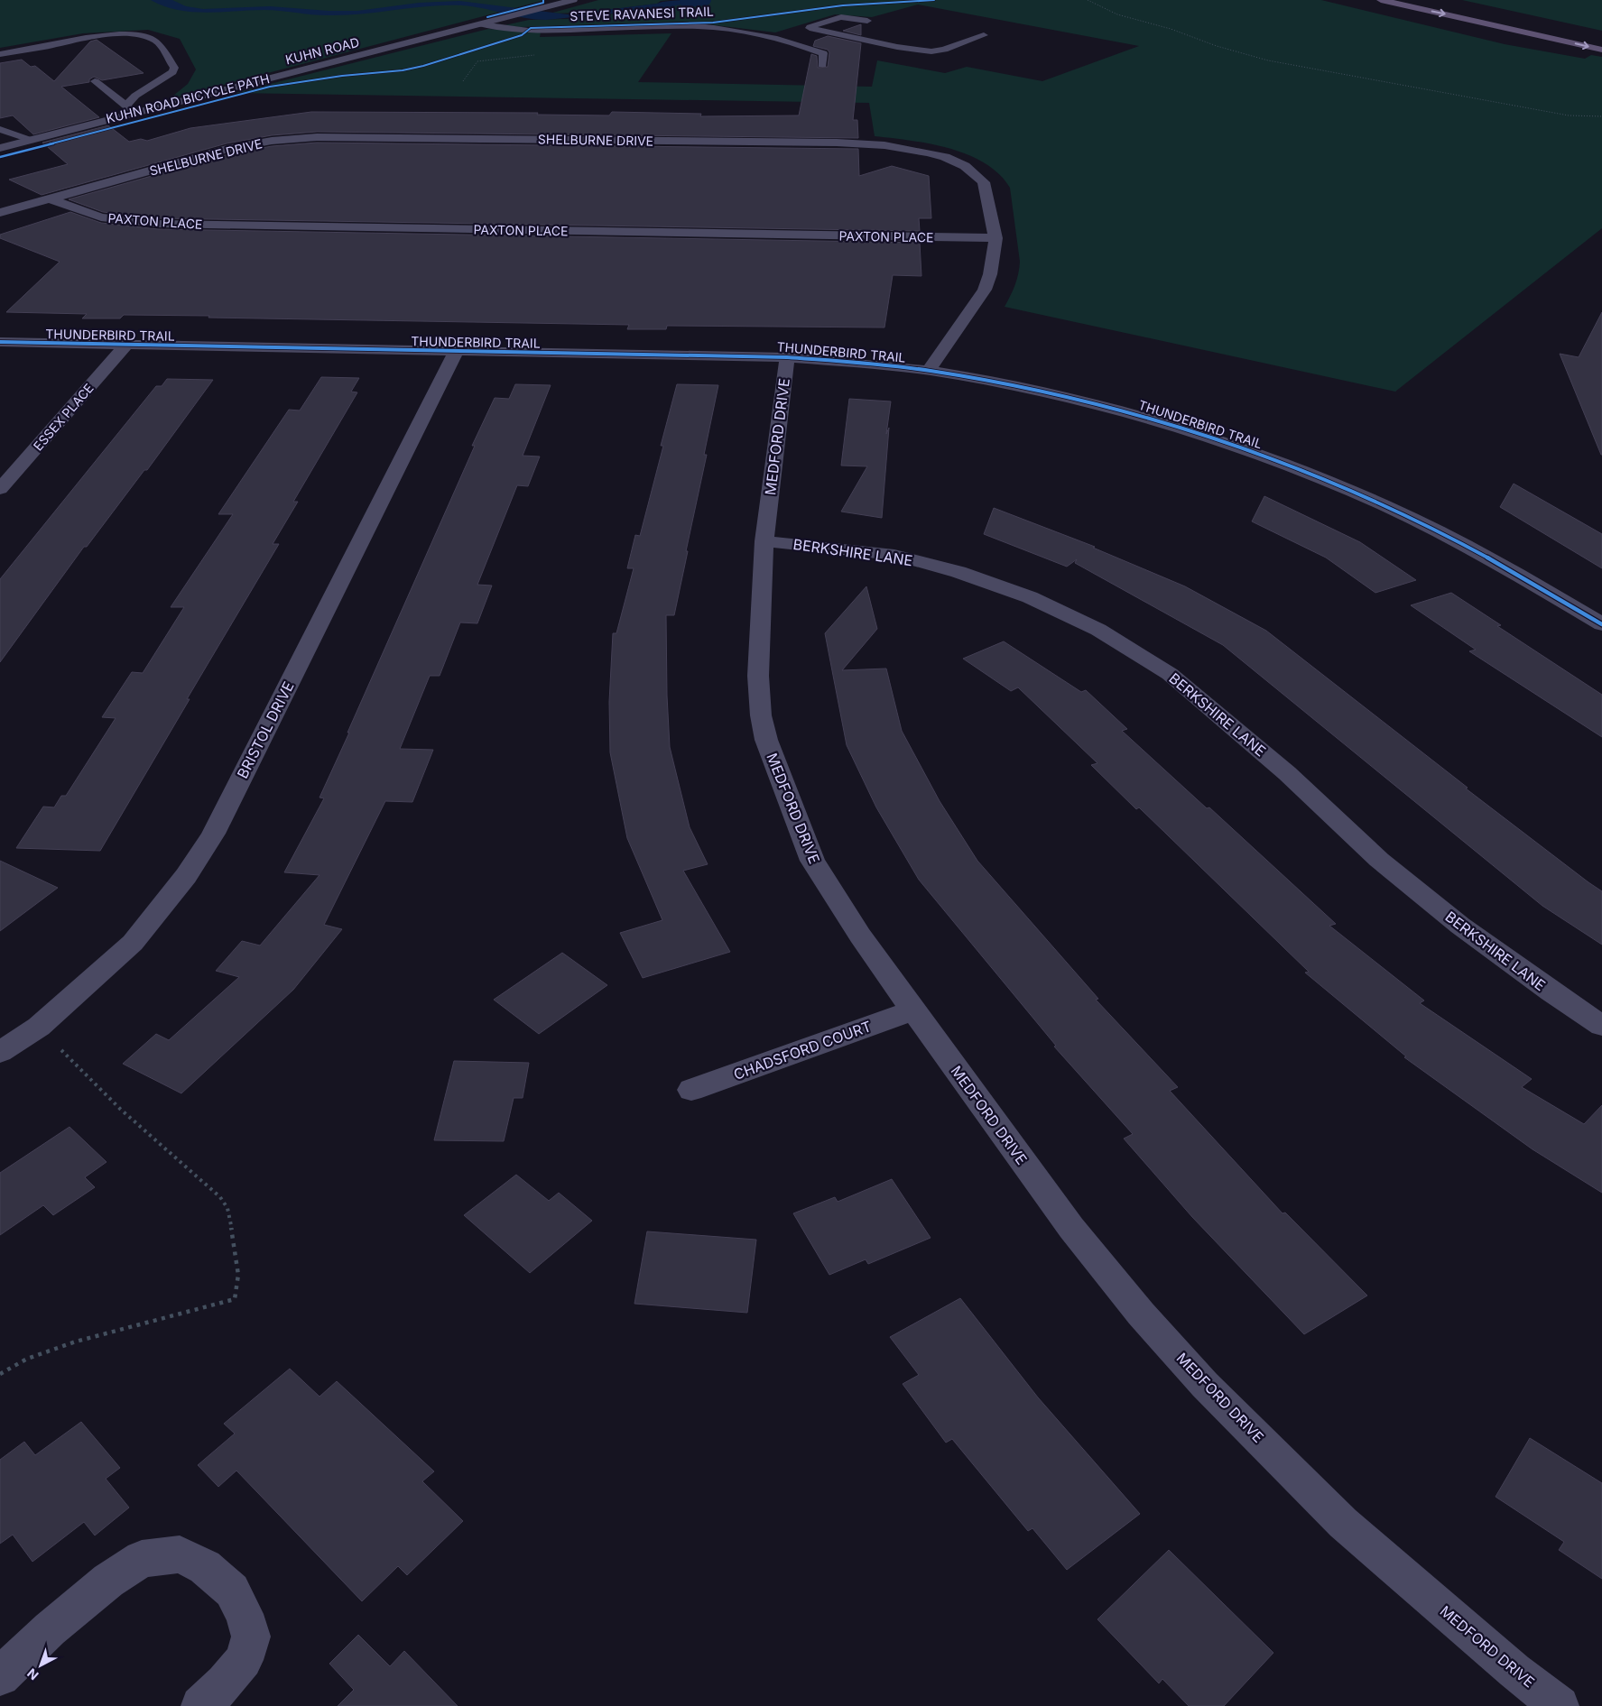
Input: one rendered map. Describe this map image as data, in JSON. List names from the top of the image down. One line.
{"streets":{"street":["KUHN ROAD","SHELBURNE DRIVE","PAXTON PLACE","THUNDERBIRD TRAIL","ESSEX PLACE","MEDFORD DRIVE","BERKSHIRE LANE","BRISTOL DRIVE","CHADSFORD COURT"],"cycle path":["STEVE RAVANESI TRAIL"]},"crossings":[["SHELBURNE DRIVE","PAXTON PLACE"],["SHELBURNE DRIVE","THUNDERBIRD TRAIL"],["THUNDERBIRD TRAIL","ESSEX PLACE"],["THUNDERBIRD TRAIL","MEDFORD DRIVE"],["THUNDERBIRD TRAIL","BRISTOL DRIVE"],["MEDFORD DRIVE","BERKSHIRE LANE"],["MEDFORD DRIVE","CHADSFORD COURT"]],"north":"bottom left"}
